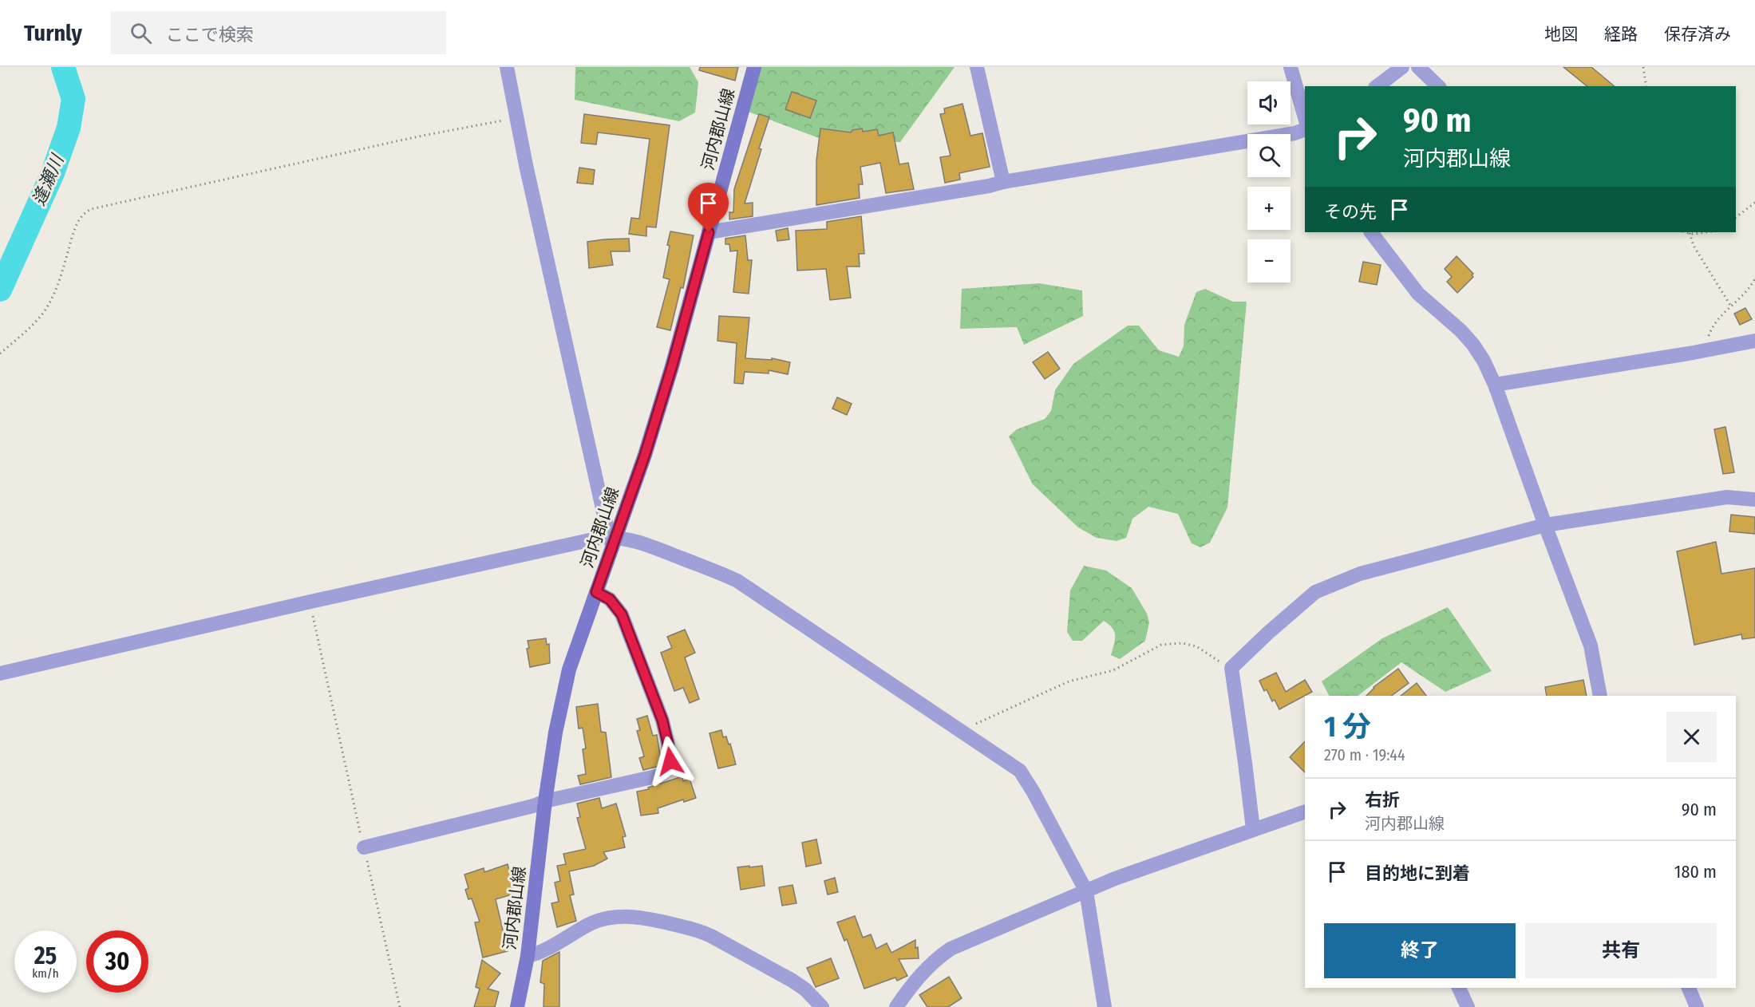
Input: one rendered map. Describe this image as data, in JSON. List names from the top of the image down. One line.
{"streets":{"main road":["河内郡山線"]},"water":["逢瀬川"],"page":{"header":"Turnly","search":"ここで検索","nav":["地図","経路","保存済み"],"map_buttons":["+","−"],"turn":["90 m","河内郡山線"],"then":"その先","heading":["1 分","270 m · 19:44"],"list":[{"name":"右折","note":"河内郡山線","value":"90 m"},{"name":"目的地に到着","value":"180 m"}],"buttons":["終了","共有"],"speed":"25 km/h","limit":"30"}}
